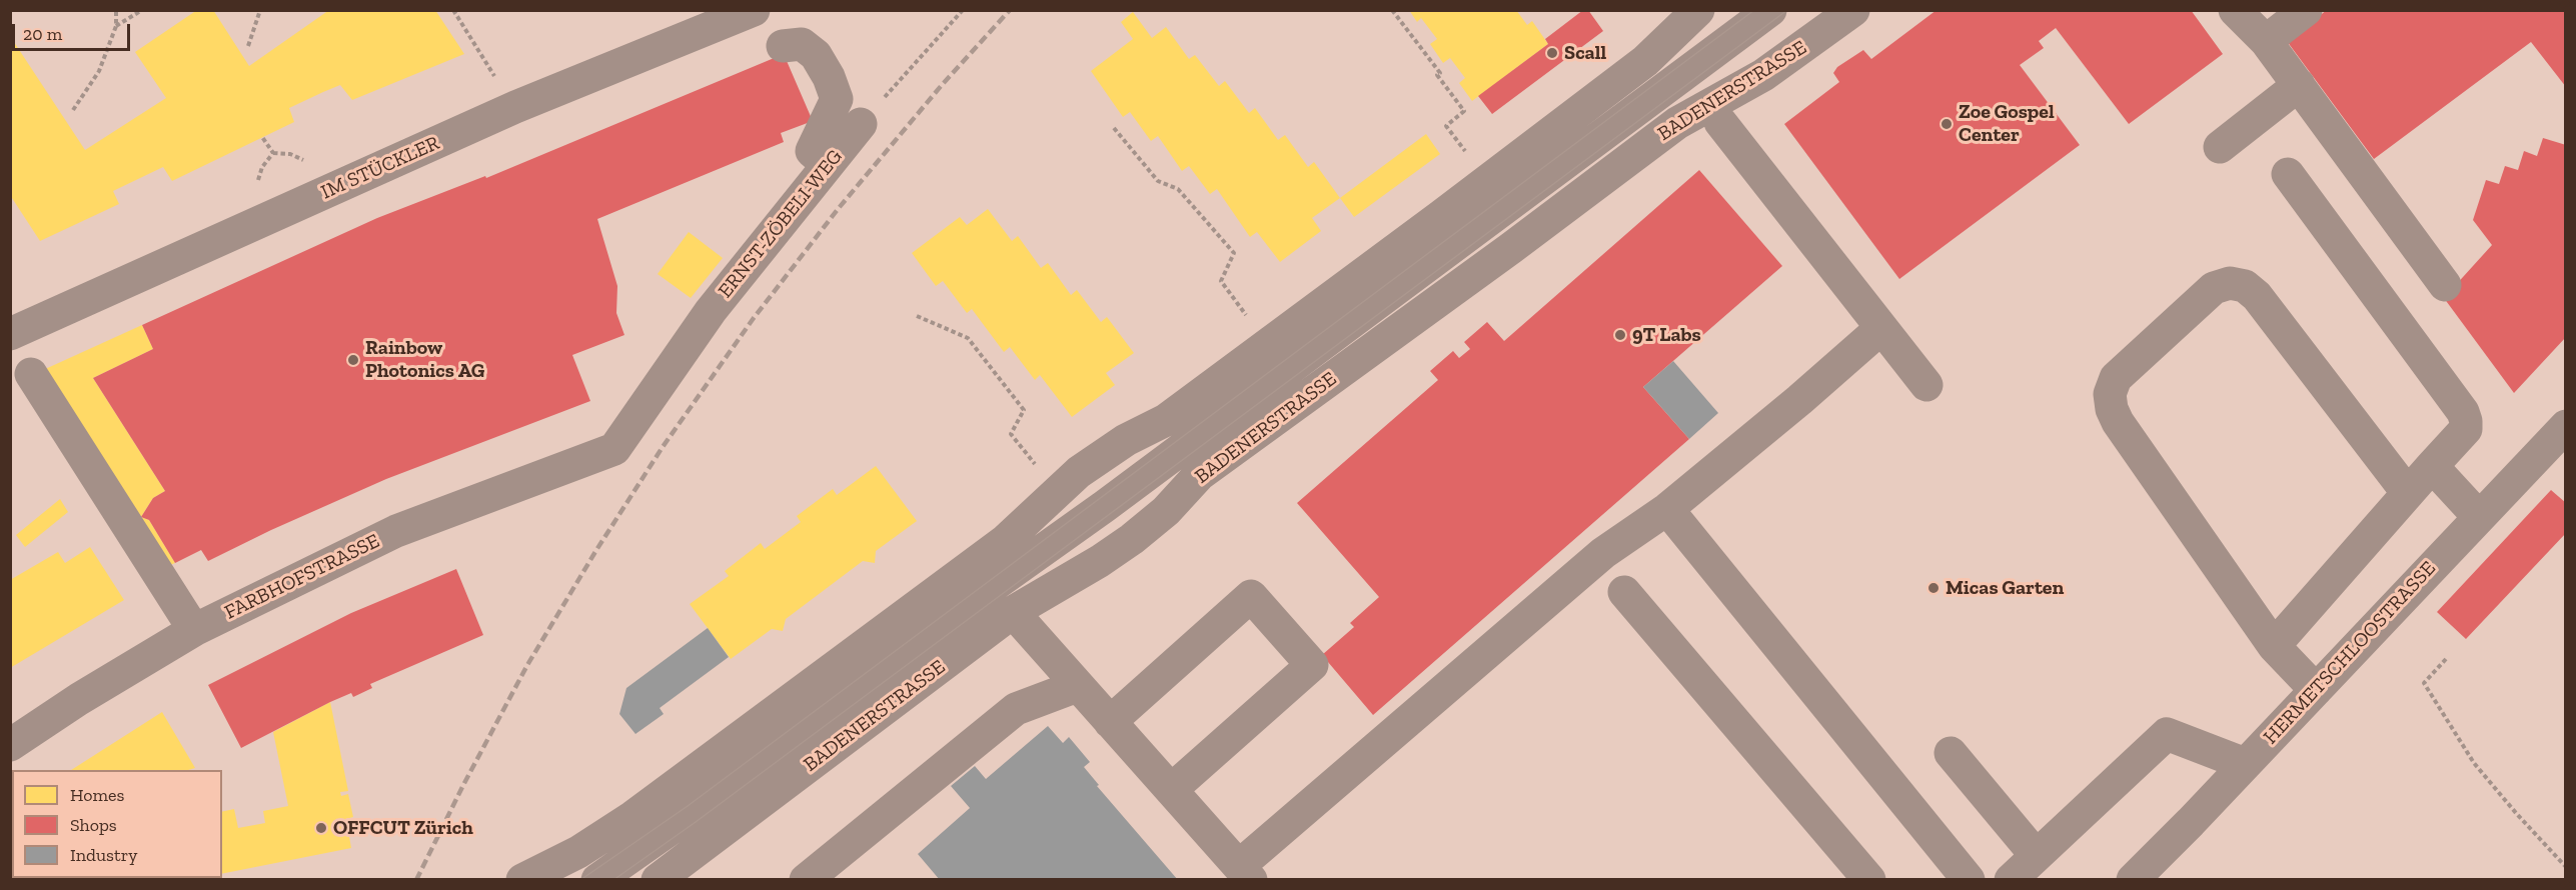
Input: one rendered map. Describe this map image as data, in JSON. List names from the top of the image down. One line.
{"streets":{"street":["BADENERSTRASSE","IM STÜCKLER","ERNST-ZÖBELI-WEG","FARBHOFSTRASSE","HERMETSCHLOOSTRASSE"]},"crossings":[["ERNST-ZÖBELI-WEG","FARBHOFSTRASSE"]],"places":["Scall","Zoe Gospel Center","9T Labs","Rainbow Photonics AG","Micas Garten","OFFCUT Zürich"],"legend":["Homes","Shops","Industry"],"scale_bar":"20 m"}
